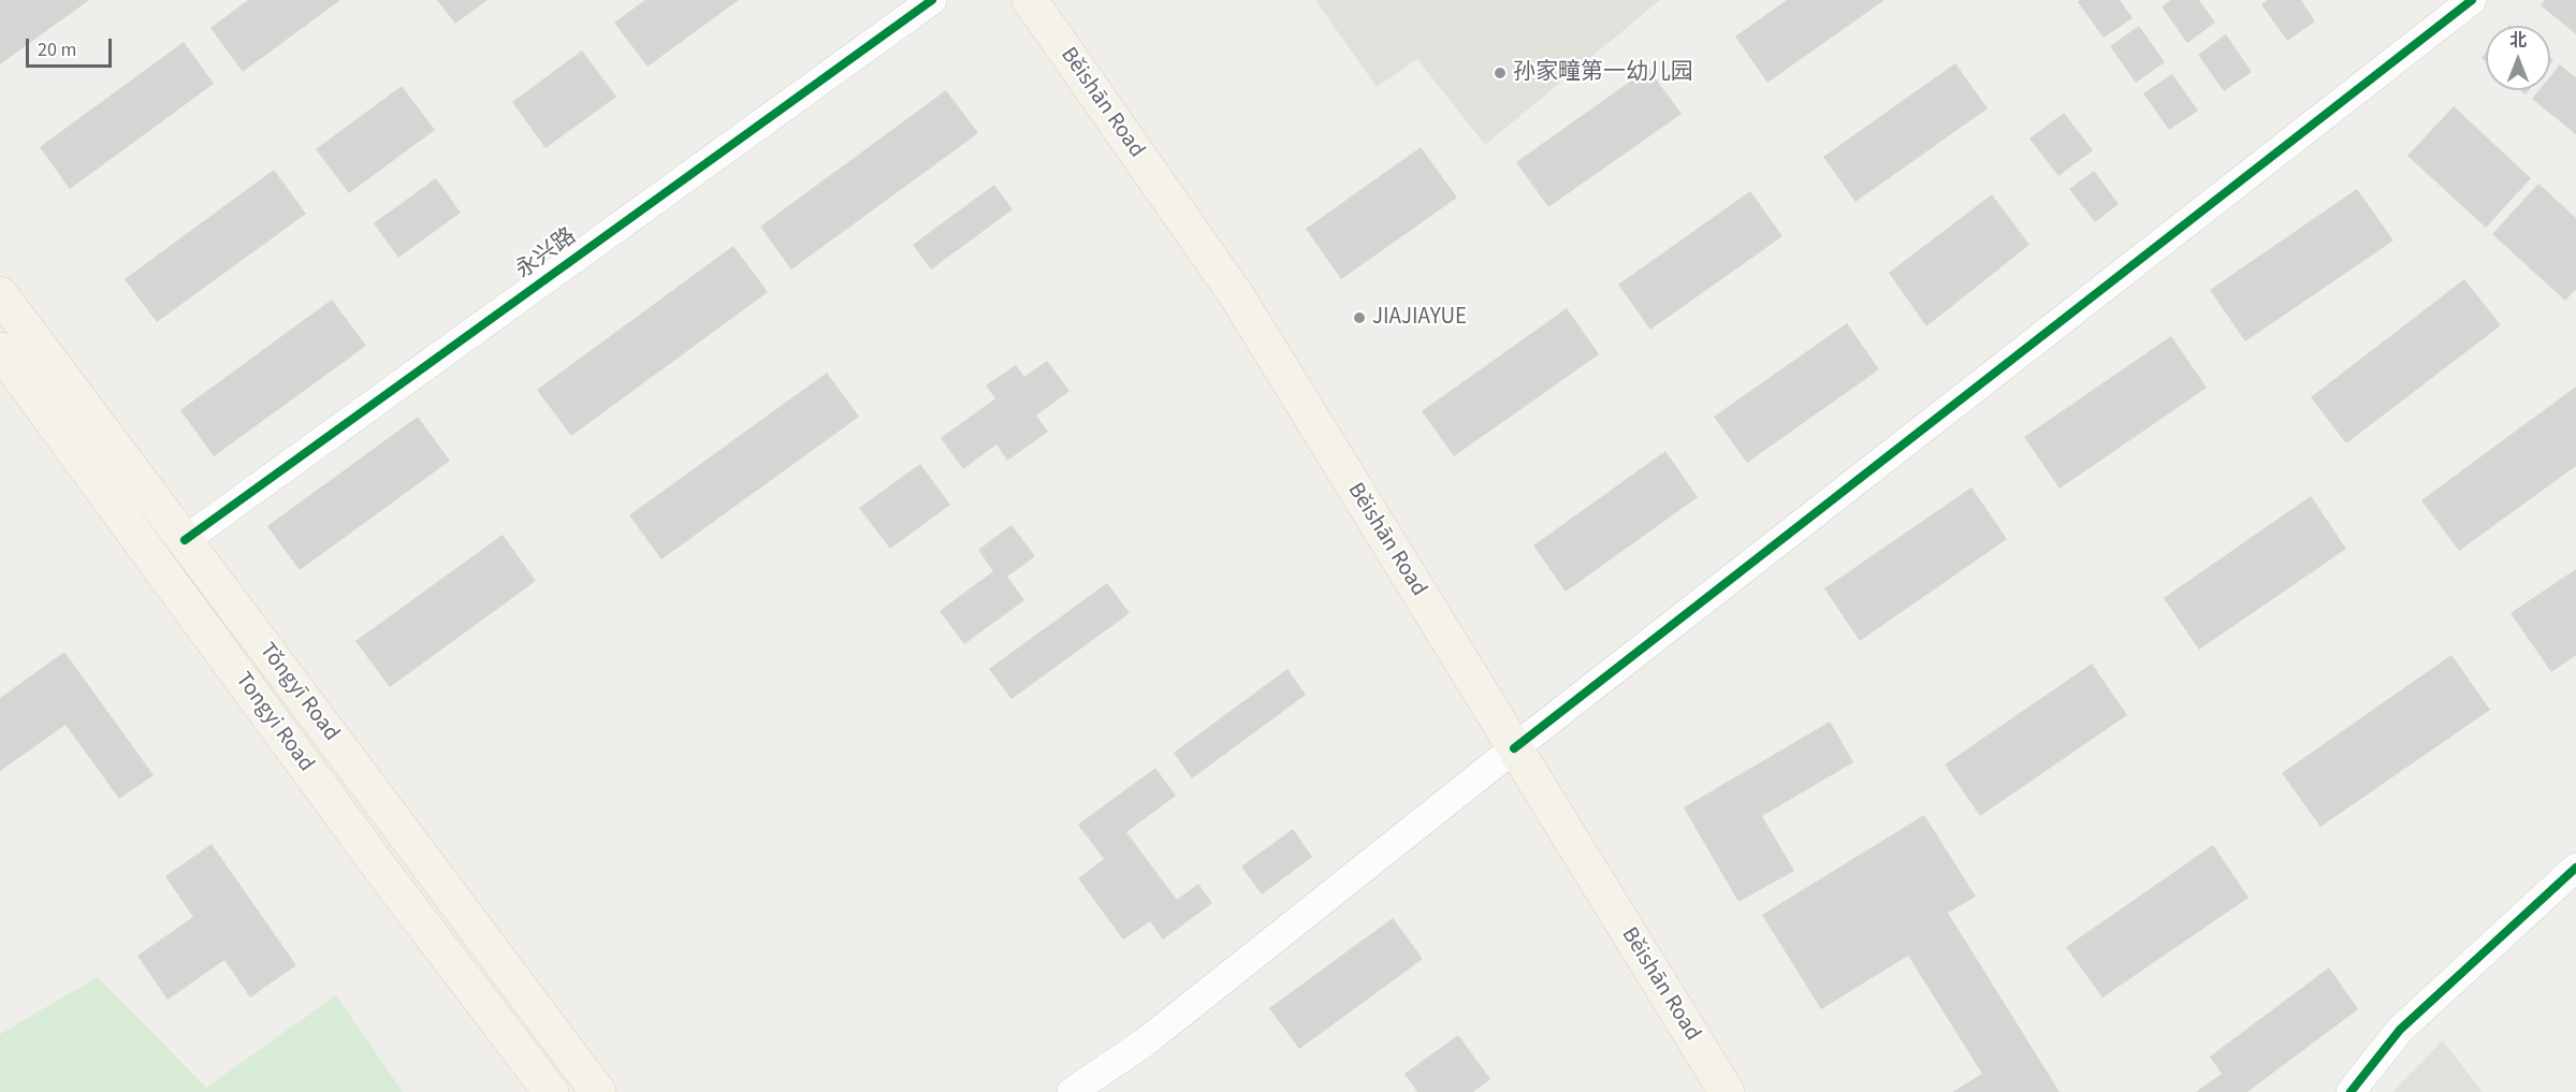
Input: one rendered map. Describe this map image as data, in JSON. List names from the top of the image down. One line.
{"streets":{"main road":["Běishān Road","Tǒngyī Road","Tongyi Road"],"street":["永兴路"]},"crossings":[["永兴路","Tǒngyī Road"]],"places":["孙家疃第一幼儿园","JIAJIAYUE"],"scale_bar":"20 m","north":"top"}
